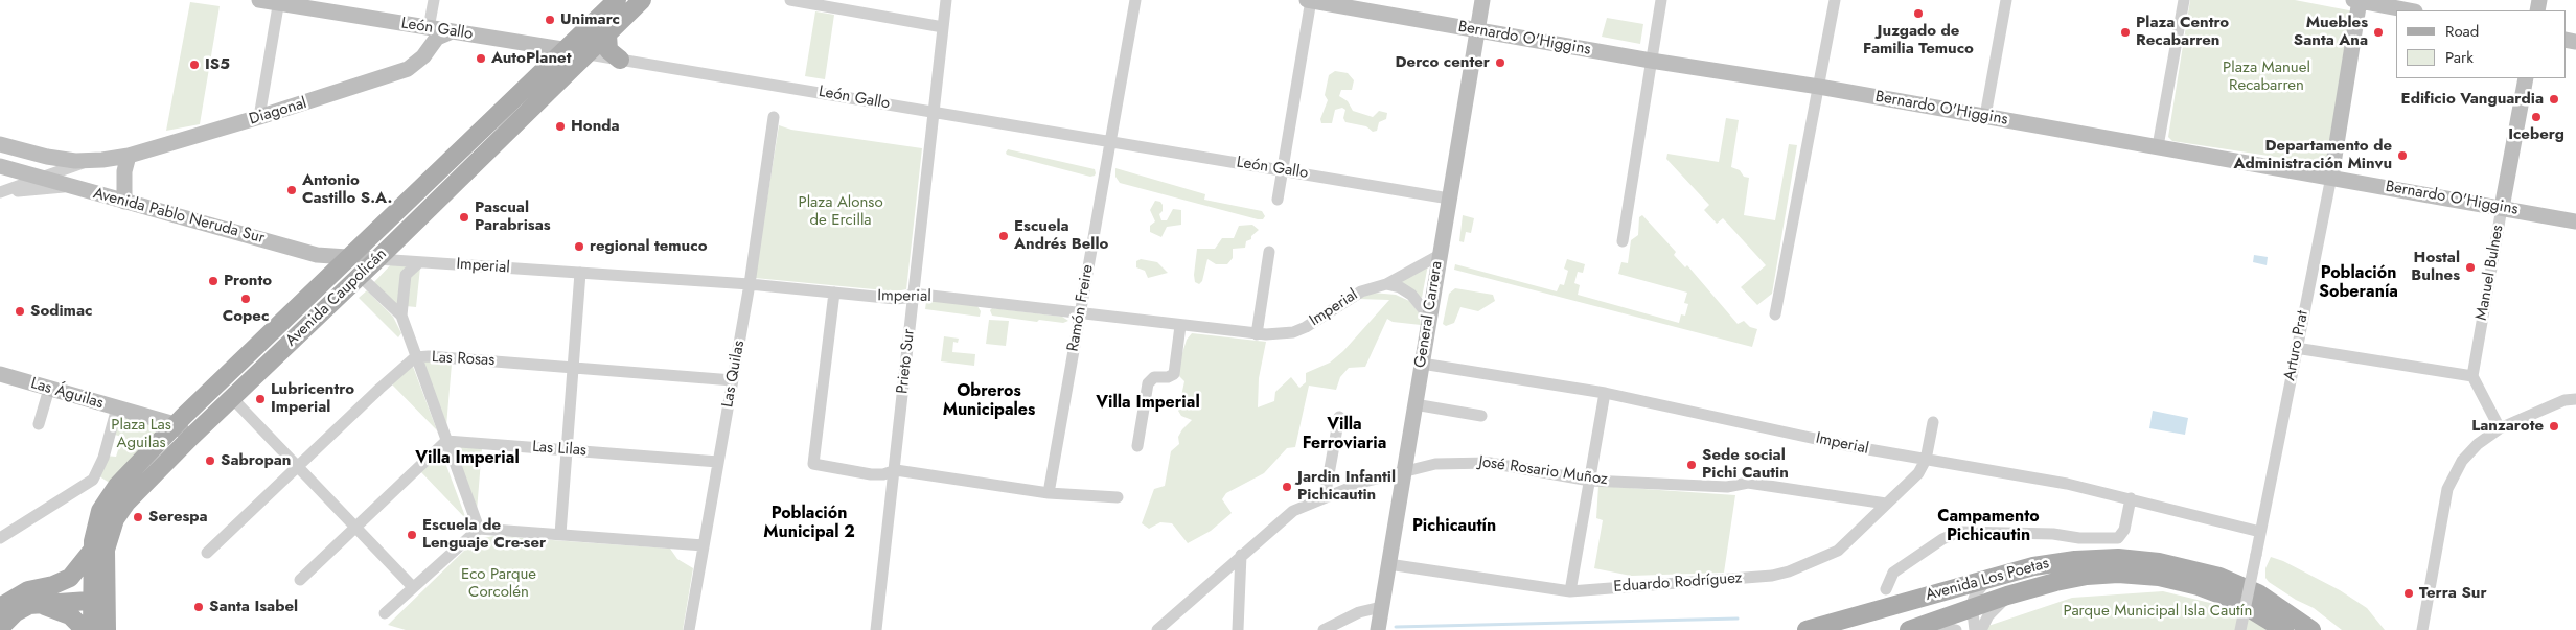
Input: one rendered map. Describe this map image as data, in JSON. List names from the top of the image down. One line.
{"streets":{"main road":["Avenida Caupolicán","Avenida Los Poetas"],"street":["León Gallo","Bernardo O'Higgins","Diagonal","Avenida Pablo Neruda Sur","Imperial","Manuel Bulnes","Ramón Freire","General Carrera","Arturo Prat","Las Rosas","Prieto Sur","Las Quilas","Las Águilas","Las Lilas","José Rosario Muñoz","Eduardo Rodríguez"]},"crossings":[["León Gallo","Diagonal"],["León Gallo","Avenida Caupolicán"],["León Gallo","Ramón Freire"],["León Gallo","General Carrera"],["León Gallo","Prieto Sur"],["Bernardo O'Higgins","Manuel Bulnes"],["Bernardo O'Higgins","General Carrera"],["Bernardo O'Higgins","Arturo Prat"],["Avenida Pablo Neruda Sur","Imperial"],["Avenida Pablo Neruda Sur","Avenida Caupolicán"],["Imperial","Avenida Caupolicán"],["Imperial","Ramón Freire"],["Imperial","General Carrera"],["Imperial","Arturo Prat"],["Imperial","Prieto Sur"],["Imperial","Las Quilas"],["Imperial","Eduardo Rodríguez"],["Avenida Caupolicán","Las Águilas"],["General Carrera","José Rosario Muñoz"],["General Carrera","Eduardo Rodríguez"],["Las Rosas","Las Quilas"],["Las Quilas","Las Lilas"],["José Rosario Muñoz","Eduardo Rodríguez"]],"districts":["Población Soberanía","Obreros Municipales","Villa Imperial","Villa Ferroviaria","Villa Imperial","Población Municipal 2","Campamento Pichicautin","Pichicautín"],"parks":["Plaza Manuel Recabarren","Plaza Alonso de Ercilla","Plaza Las Aguilas","Eco Parque Corcolén","Parque Municipal Isla Cautín"],"places":["Juzgado de Familia Temuco","Unimarc","Plaza Centro Recabarren","Muebles Santa Ana","AutoPlanet","Derco center","IS5","Edificio Vanguardia","Iceberg","Honda","Departamento de Administración Minvu","Antonio Castillo S.A.","Pascual Parabrisas","Escuela Andrés Bello","regional temuco","Hostal Bulnes","Pronto","Copec","Sodimac","Lubricentro Imperial","Lanzarote","Sabropan","Sede social Pichi Cautin","Jardin Infantil Pichicautin","Serespa","Escuela de Lenguaje Cre-ser","Terra Sur","Santa Isabel"],"legend":["Road","Park"]}
